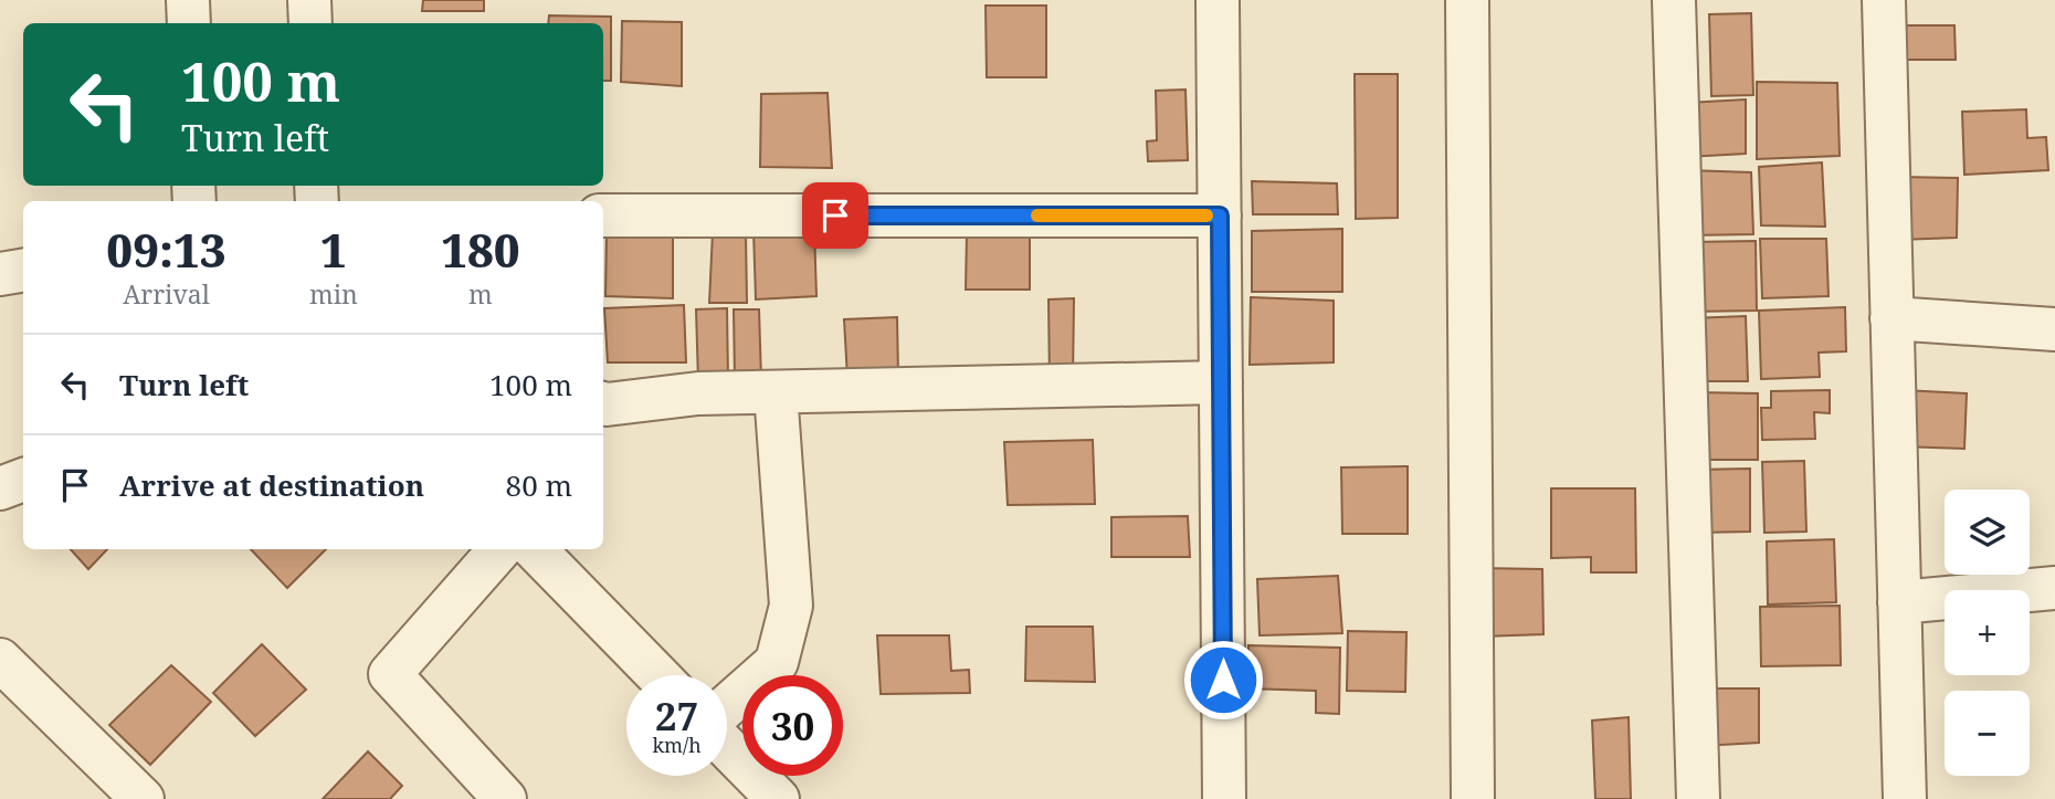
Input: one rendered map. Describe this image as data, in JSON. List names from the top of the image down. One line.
{"page":{"turn":["100 m","Turn left"],"eta":["09:13","Arrival","1","min","180","m"],"list":[{"name":"Turn left","value":"100 m"},{"name":"Arrive at destination","value":"80 m"}],"map_buttons":["+","−"],"speed":"27 km/h","limit":"30"}}
